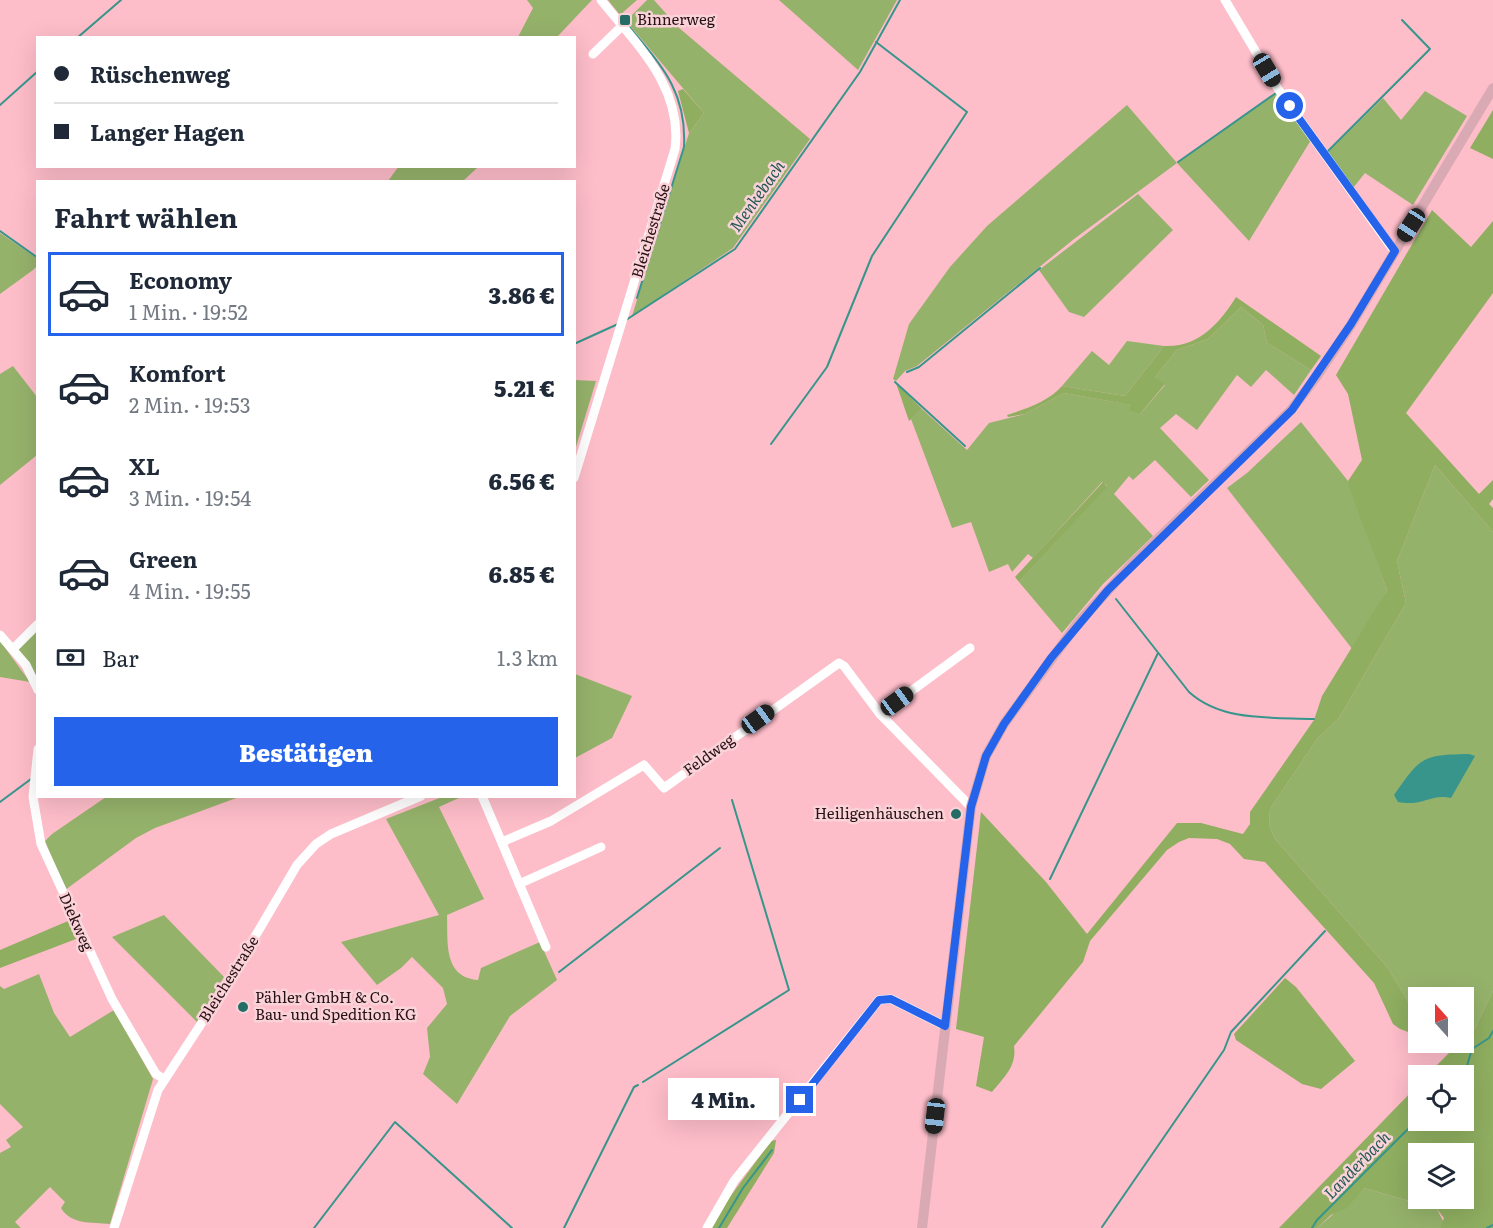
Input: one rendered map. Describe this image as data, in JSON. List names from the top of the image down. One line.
{"streets":{"street":["Bleichestraße","Feldweg","Diekweg"]},"crossings":[["Bleichestraße","Diekweg"]],"water":["Menkebach","Landerbach"],"places":{"transit":["Binnerweg"],"other":["Heiligenhäuschen","Pähler GmbH & Co. Bau- und Spedition KG"]},"north":"top","page":{"banner":["Rüschenweg","Langer Hagen"],"heading":"Fahrt wählen","list":[{"name":"Economy","note":"1 Min. · 19:52","value":"3.86 €"},{"name":"Komfort","note":"2 Min. · 19:53","value":"5.21 €"},{"name":"XL","note":"3 Min. · 19:54","value":"6.56 €"},{"name":"Green","note":"4 Min. · 19:55","value":"6.85 €"}],"pay":["Bar","1.3 km"],"buttons":"Bestätigen","bubble":"4 Min."}}
